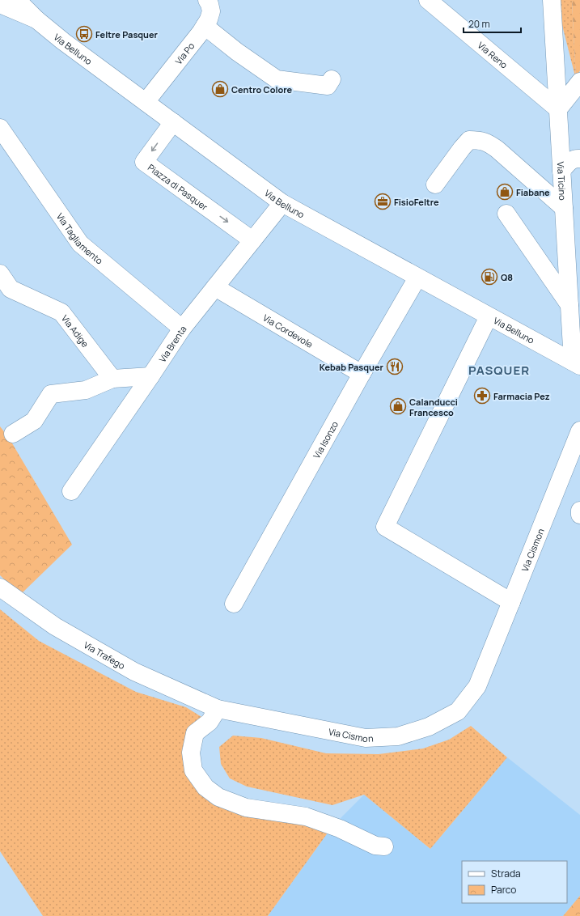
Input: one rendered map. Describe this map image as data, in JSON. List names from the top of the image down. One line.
{"streets":{"street":["Via Belluno","Via Po","Via Reno","Via Ticino","Piazza di Pasquer","Via Tagliamento","Via Cordevole","Via Adige","Via Brenta","Via Isonzo","Via Cismon","Via Trafego"]},"crossings":[["Via Belluno","Via Po"],["Via Belluno","Via Ticino"],["Via Belluno","Piazza di Pasquer"],["Via Belluno","Via Brenta"],["Via Belluno","Via Isonzo"],["Via Reno","Via Ticino"],["Piazza di Pasquer","Via Brenta"],["Via Tagliamento","Via Brenta"],["Via Cordevole","Via Brenta"],["Via Cordevole","Via Isonzo"],["Via Cismon","Via Trafego"]],"districts":["PASQUER"],"places":{"bus stop":["Feltre Pasquer"],"shop":["Centro Colore","Fiabane","Calanducci Francesco"],"office":["FisioFeltre"],"fuel station":["Q8"],"restaurant":["Kebab Pasquer"],"pharmacy":["Farmacia Pez"]},"legend":["Strada","Parco"],"scale_bar":"20 m"}
